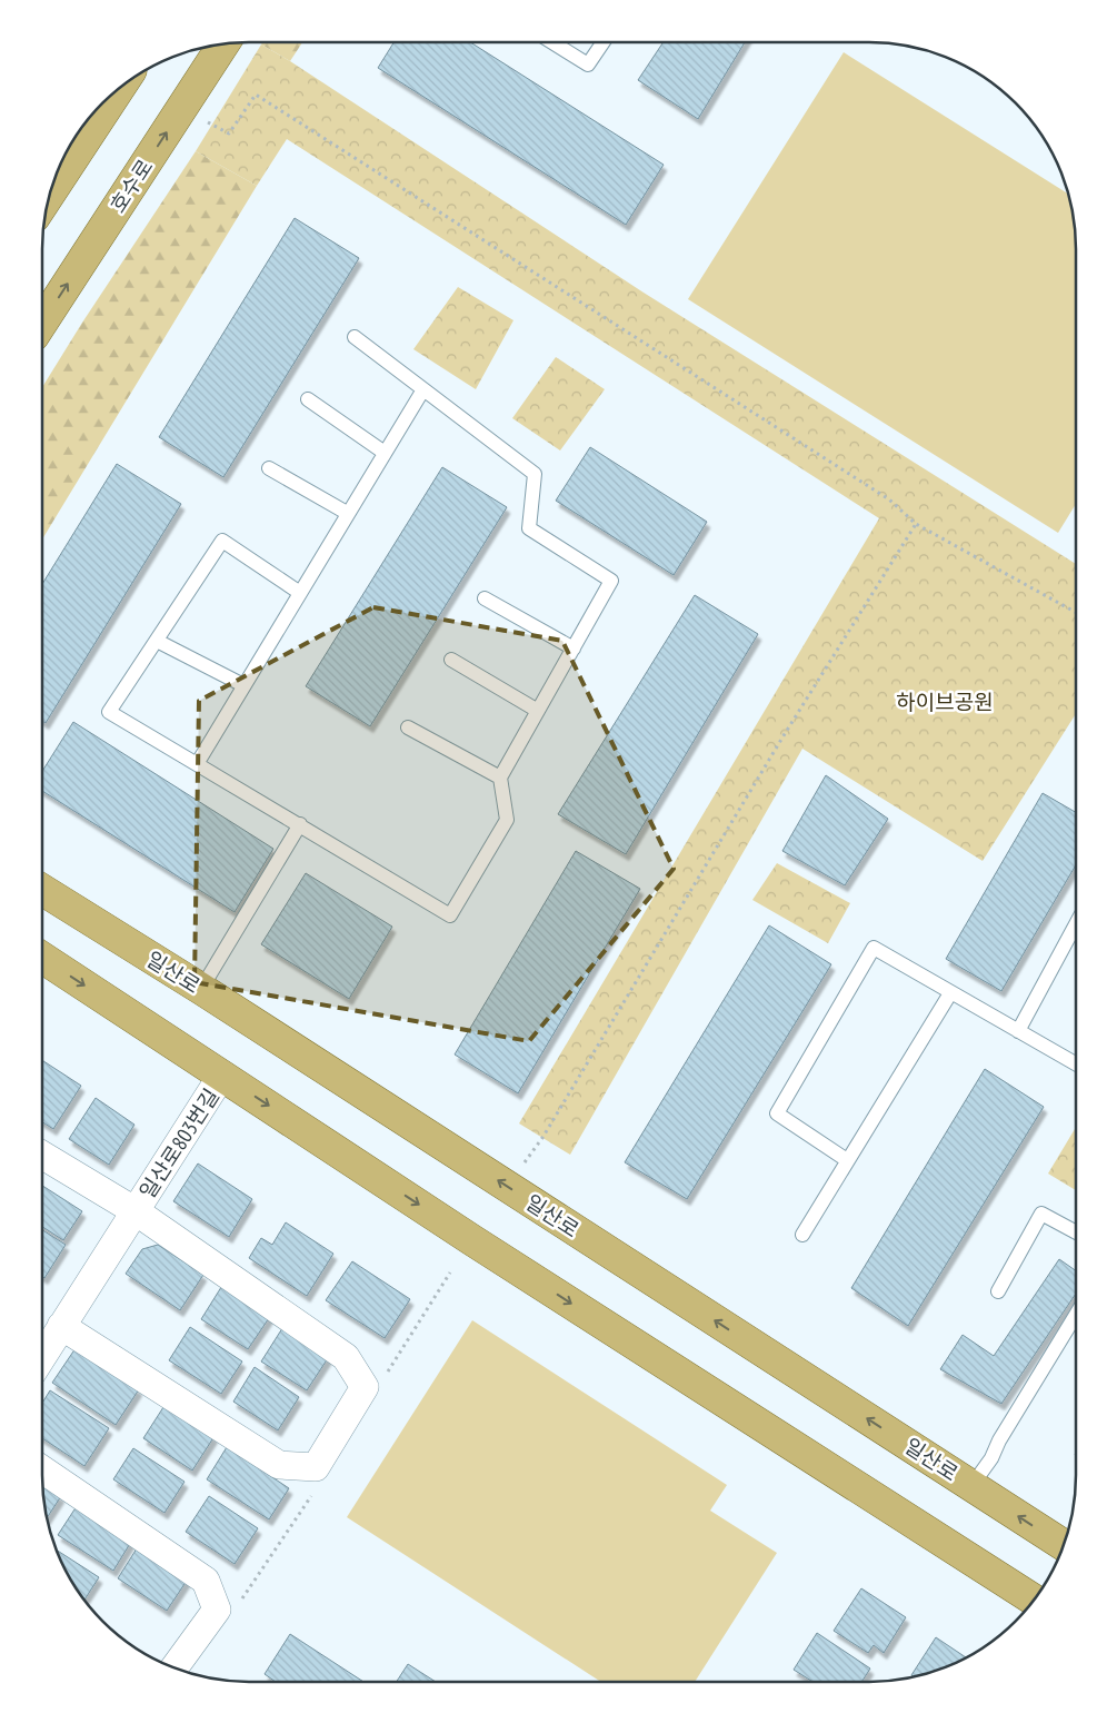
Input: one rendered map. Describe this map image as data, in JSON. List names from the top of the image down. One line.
{"streets":{"main road":["호수로","일산로"],"street":["일산로803번길"]},"parks":["하이브공원"]}
